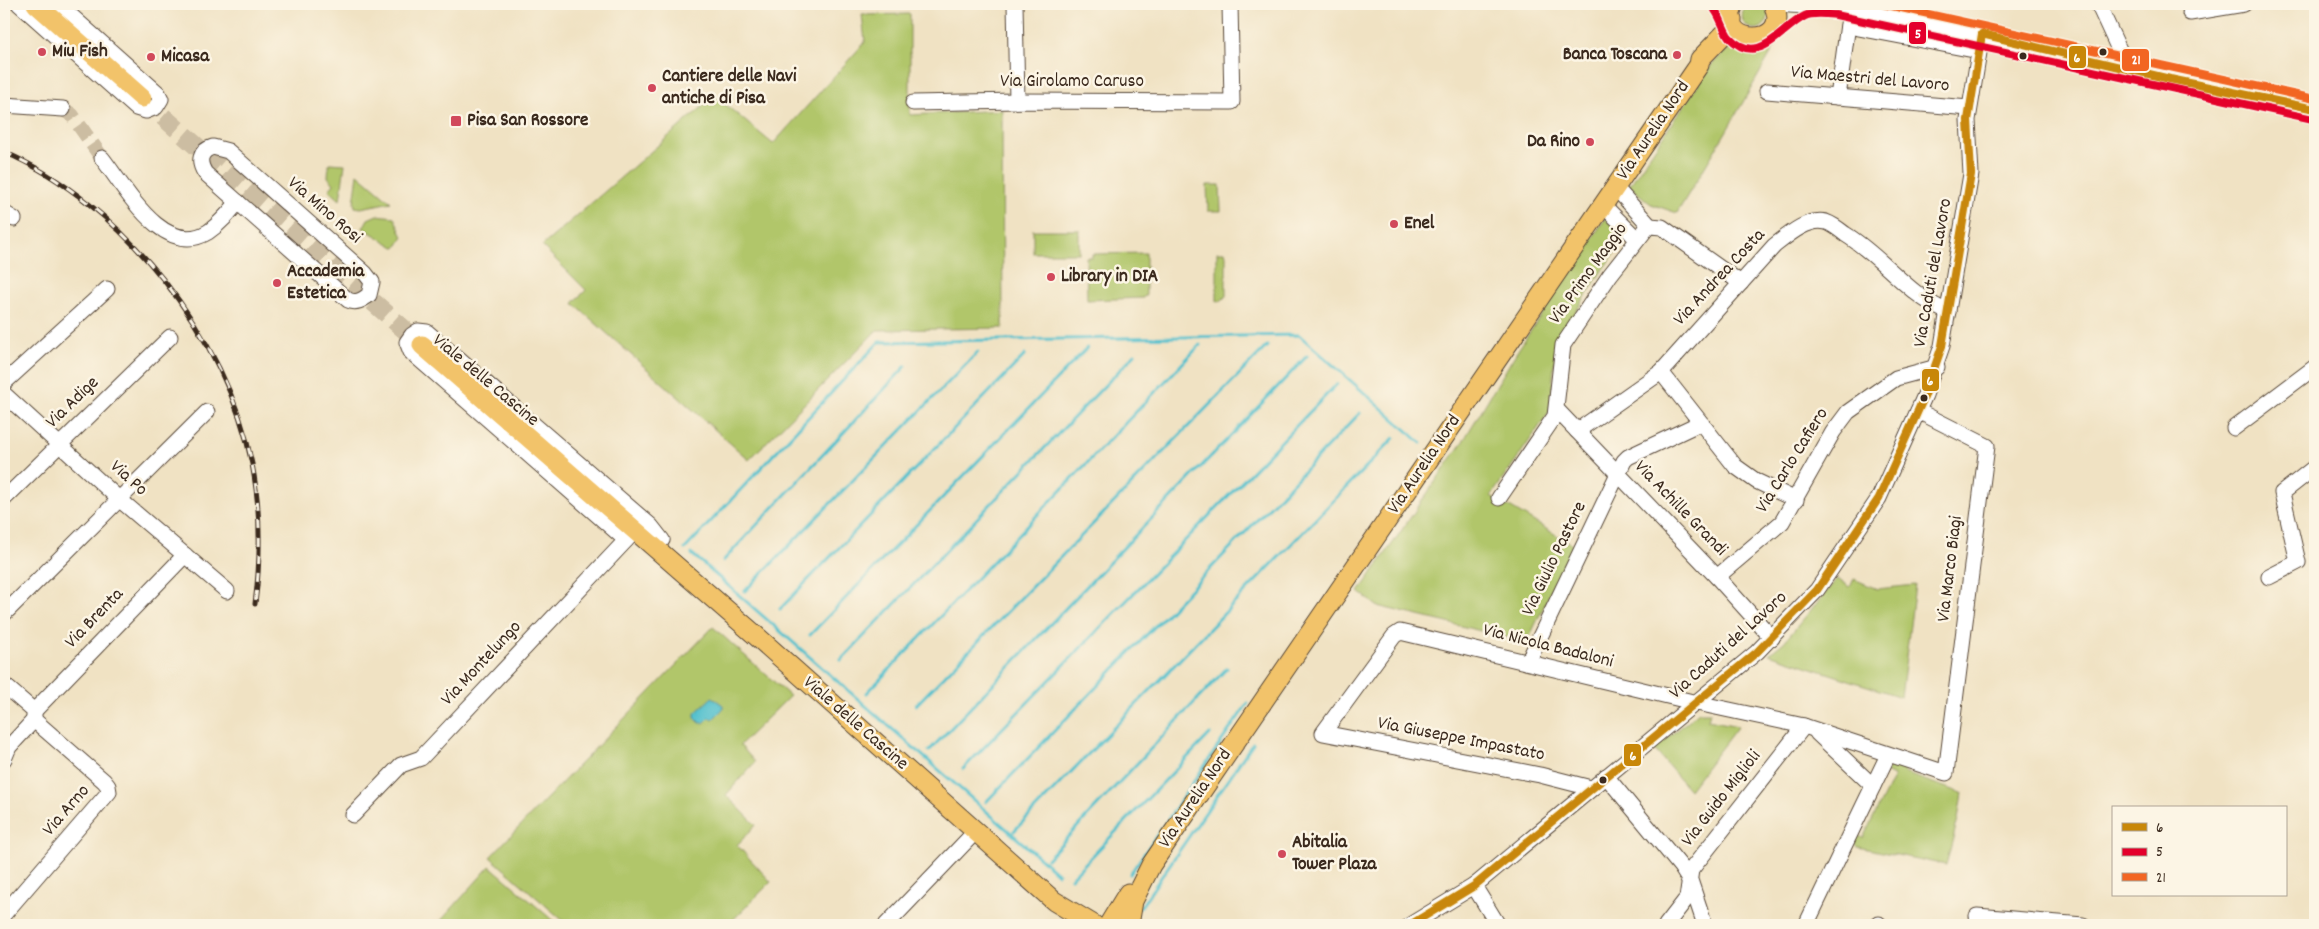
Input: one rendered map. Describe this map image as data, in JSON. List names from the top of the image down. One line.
{"streets":{"main road":["Via Aurelia Nord","Viale delle Cascine"],"street":["Via Maestri del Lavoro","Via Girolamo Caruso","Via Mino Rosi","Via Caduti del Lavoro","Via Primo Maggio","Via Andrea Costa","Via Adige","Via Carlo Cafiero","Via Po","Via Achille Grandi","Via Giulio Pastore","Via Marco Biagi","Via Brenta","Via Nicola Badaloni","Via Montelungo","Via Giuseppe Impastato","Via Guido Miglioli","Via Arno"]},"crossings":[["Via Maestri del Lavoro","Via Caduti del Lavoro"],["Via Aurelia Nord","Viale delle Cascine"],["Via Caduti del Lavoro","Via Andrea Costa"],["Via Caduti del Lavoro","Via Carlo Cafiero"],["Via Caduti del Lavoro","Via Achille Grandi"],["Via Caduti del Lavoro","Via Marco Biagi"],["Via Caduti del Lavoro","Via Nicola Badaloni"],["Via Caduti del Lavoro","Via Giuseppe Impastato"],["Via Primo Maggio","Via Andrea Costa"],["Via Primo Maggio","Via Achille Grandi"],["Via Andrea Costa","Via Achille Grandi"],["Viale delle Cascine","Via Montelungo"],["Via Adige","Via Po"],["Via Carlo Cafiero","Via Achille Grandi"],["Via Po","Via Brenta"],["Via Achille Grandi","Via Giulio Pastore"],["Via Giulio Pastore","Via Nicola Badaloni"],["Via Marco Biagi","Via Nicola Badaloni"],["Via Brenta","Via Arno"],["Via Nicola Badaloni","Via Giuseppe Impastato"],["Via Nicola Badaloni","Via Guido Miglioli"]],"places":{"other":["Miu Fish","Banca Toscana","Micasa","Cantiere delle Navi antiche di Pisa","Da Rino","Enel","Library in DIA","Accademia Estetica","Abitalia Tower Plaza"],"transit":["Pisa San Rossore"]},"lines":["transit line 21","transit line 5","transit line 6"],"legend":["6","5","21"]}
